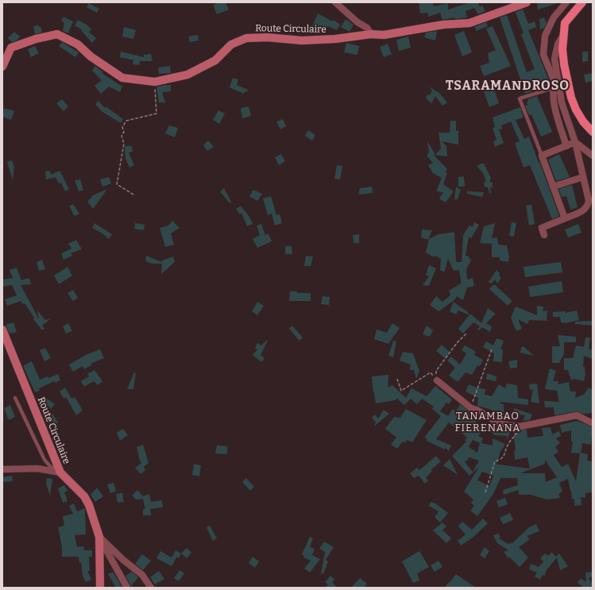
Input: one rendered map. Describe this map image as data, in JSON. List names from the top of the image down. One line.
{"streets":{"street":["Route Circulaire"]},"districts":["TSARAMANDROSO","TANAMBAO FIERENANA"]}
